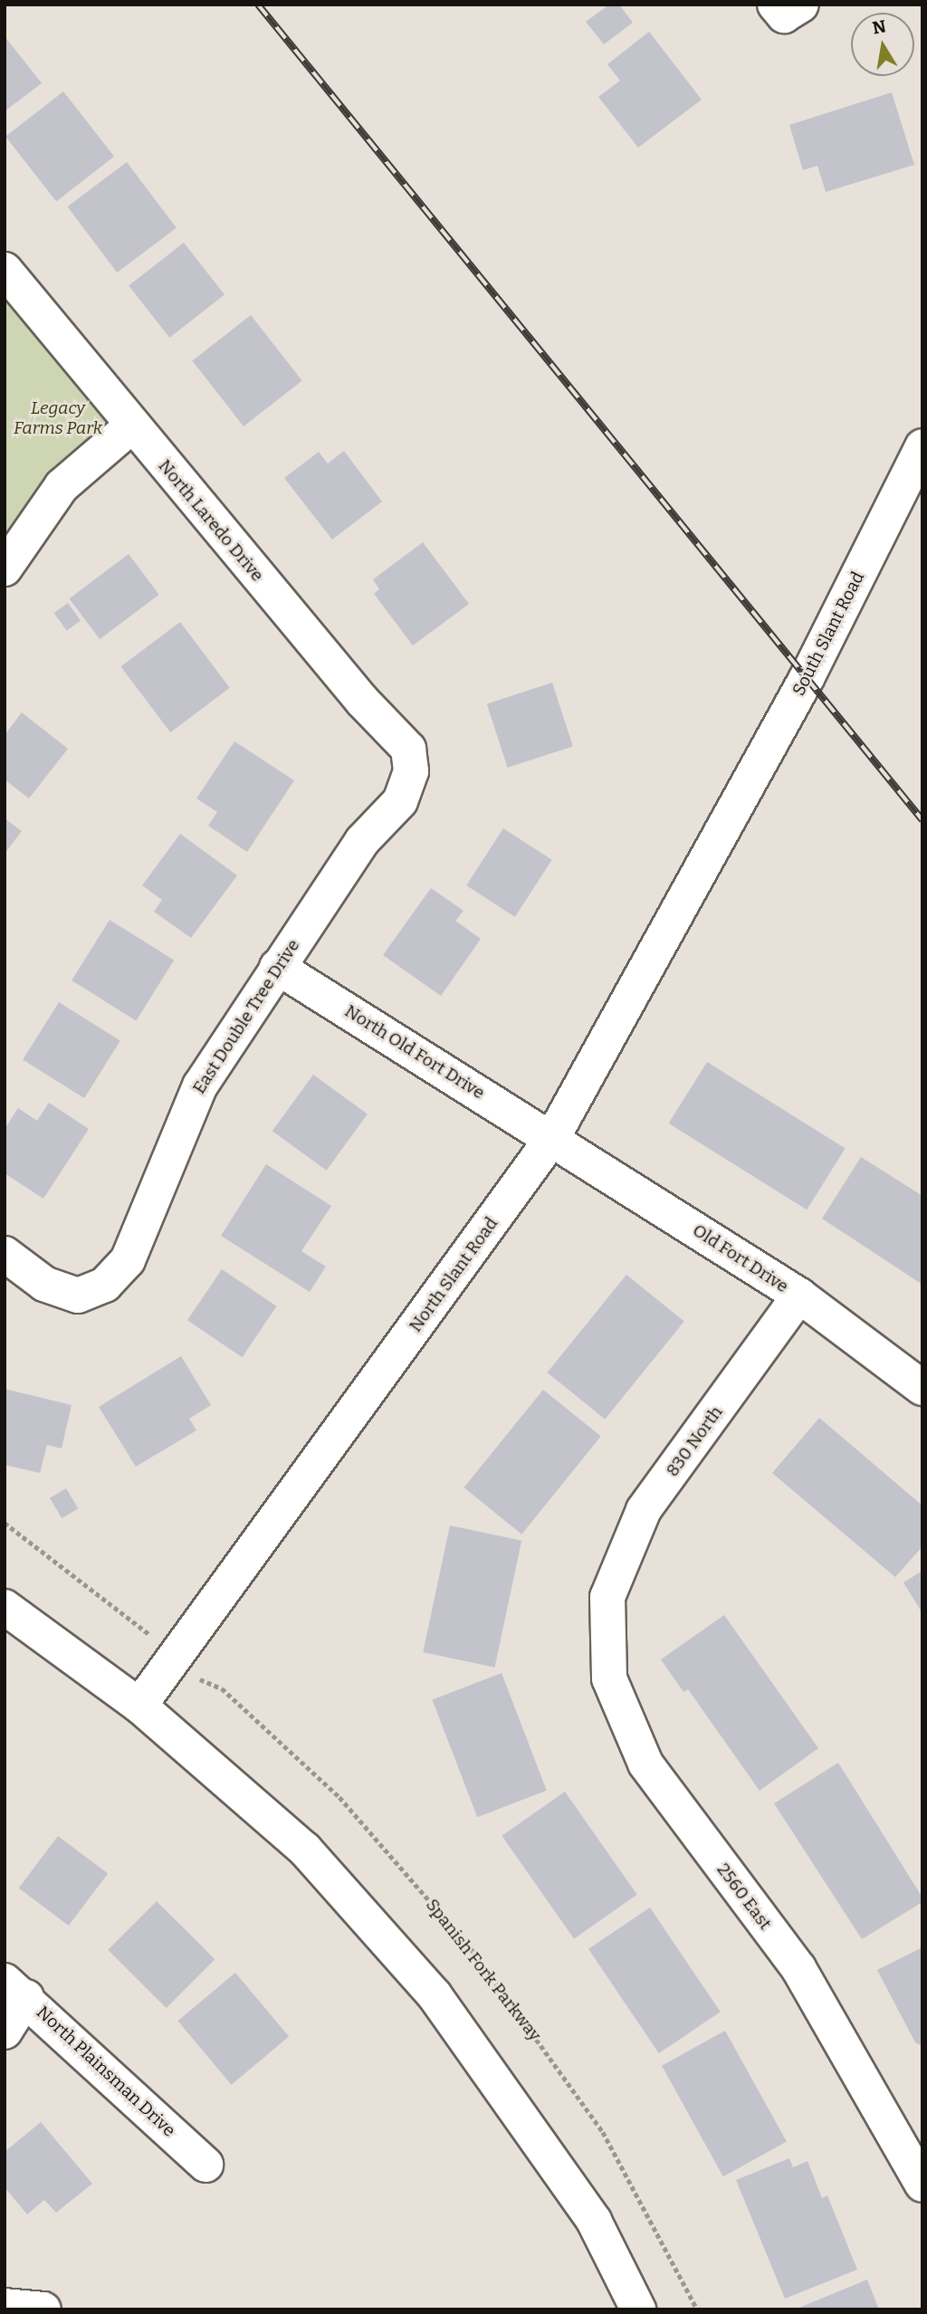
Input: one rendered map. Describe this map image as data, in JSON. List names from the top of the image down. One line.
{"streets":{"street":["North Laredo Drive","South Slant Road","East Double Tree Drive","North Old Fort Drive","Old Fort Drive","North Slant Road","830 North","2560 East","North Plainsman Drive"],"path":["Spanish Fork Parkway"]},"crossings":[["North Laredo Drive","East Double Tree Drive"],["South Slant Road","North Slant Road"],["East Double Tree Drive","North Old Fort Drive"],["North Old Fort Drive","Old Fort Drive"],["North Old Fort Drive","North Slant Road"],["Old Fort Drive","North Slant Road"],["Old Fort Drive","830 North"],["830 North","2560 East"]],"parks":["Legacy Farms Park"],"north":"top"}
